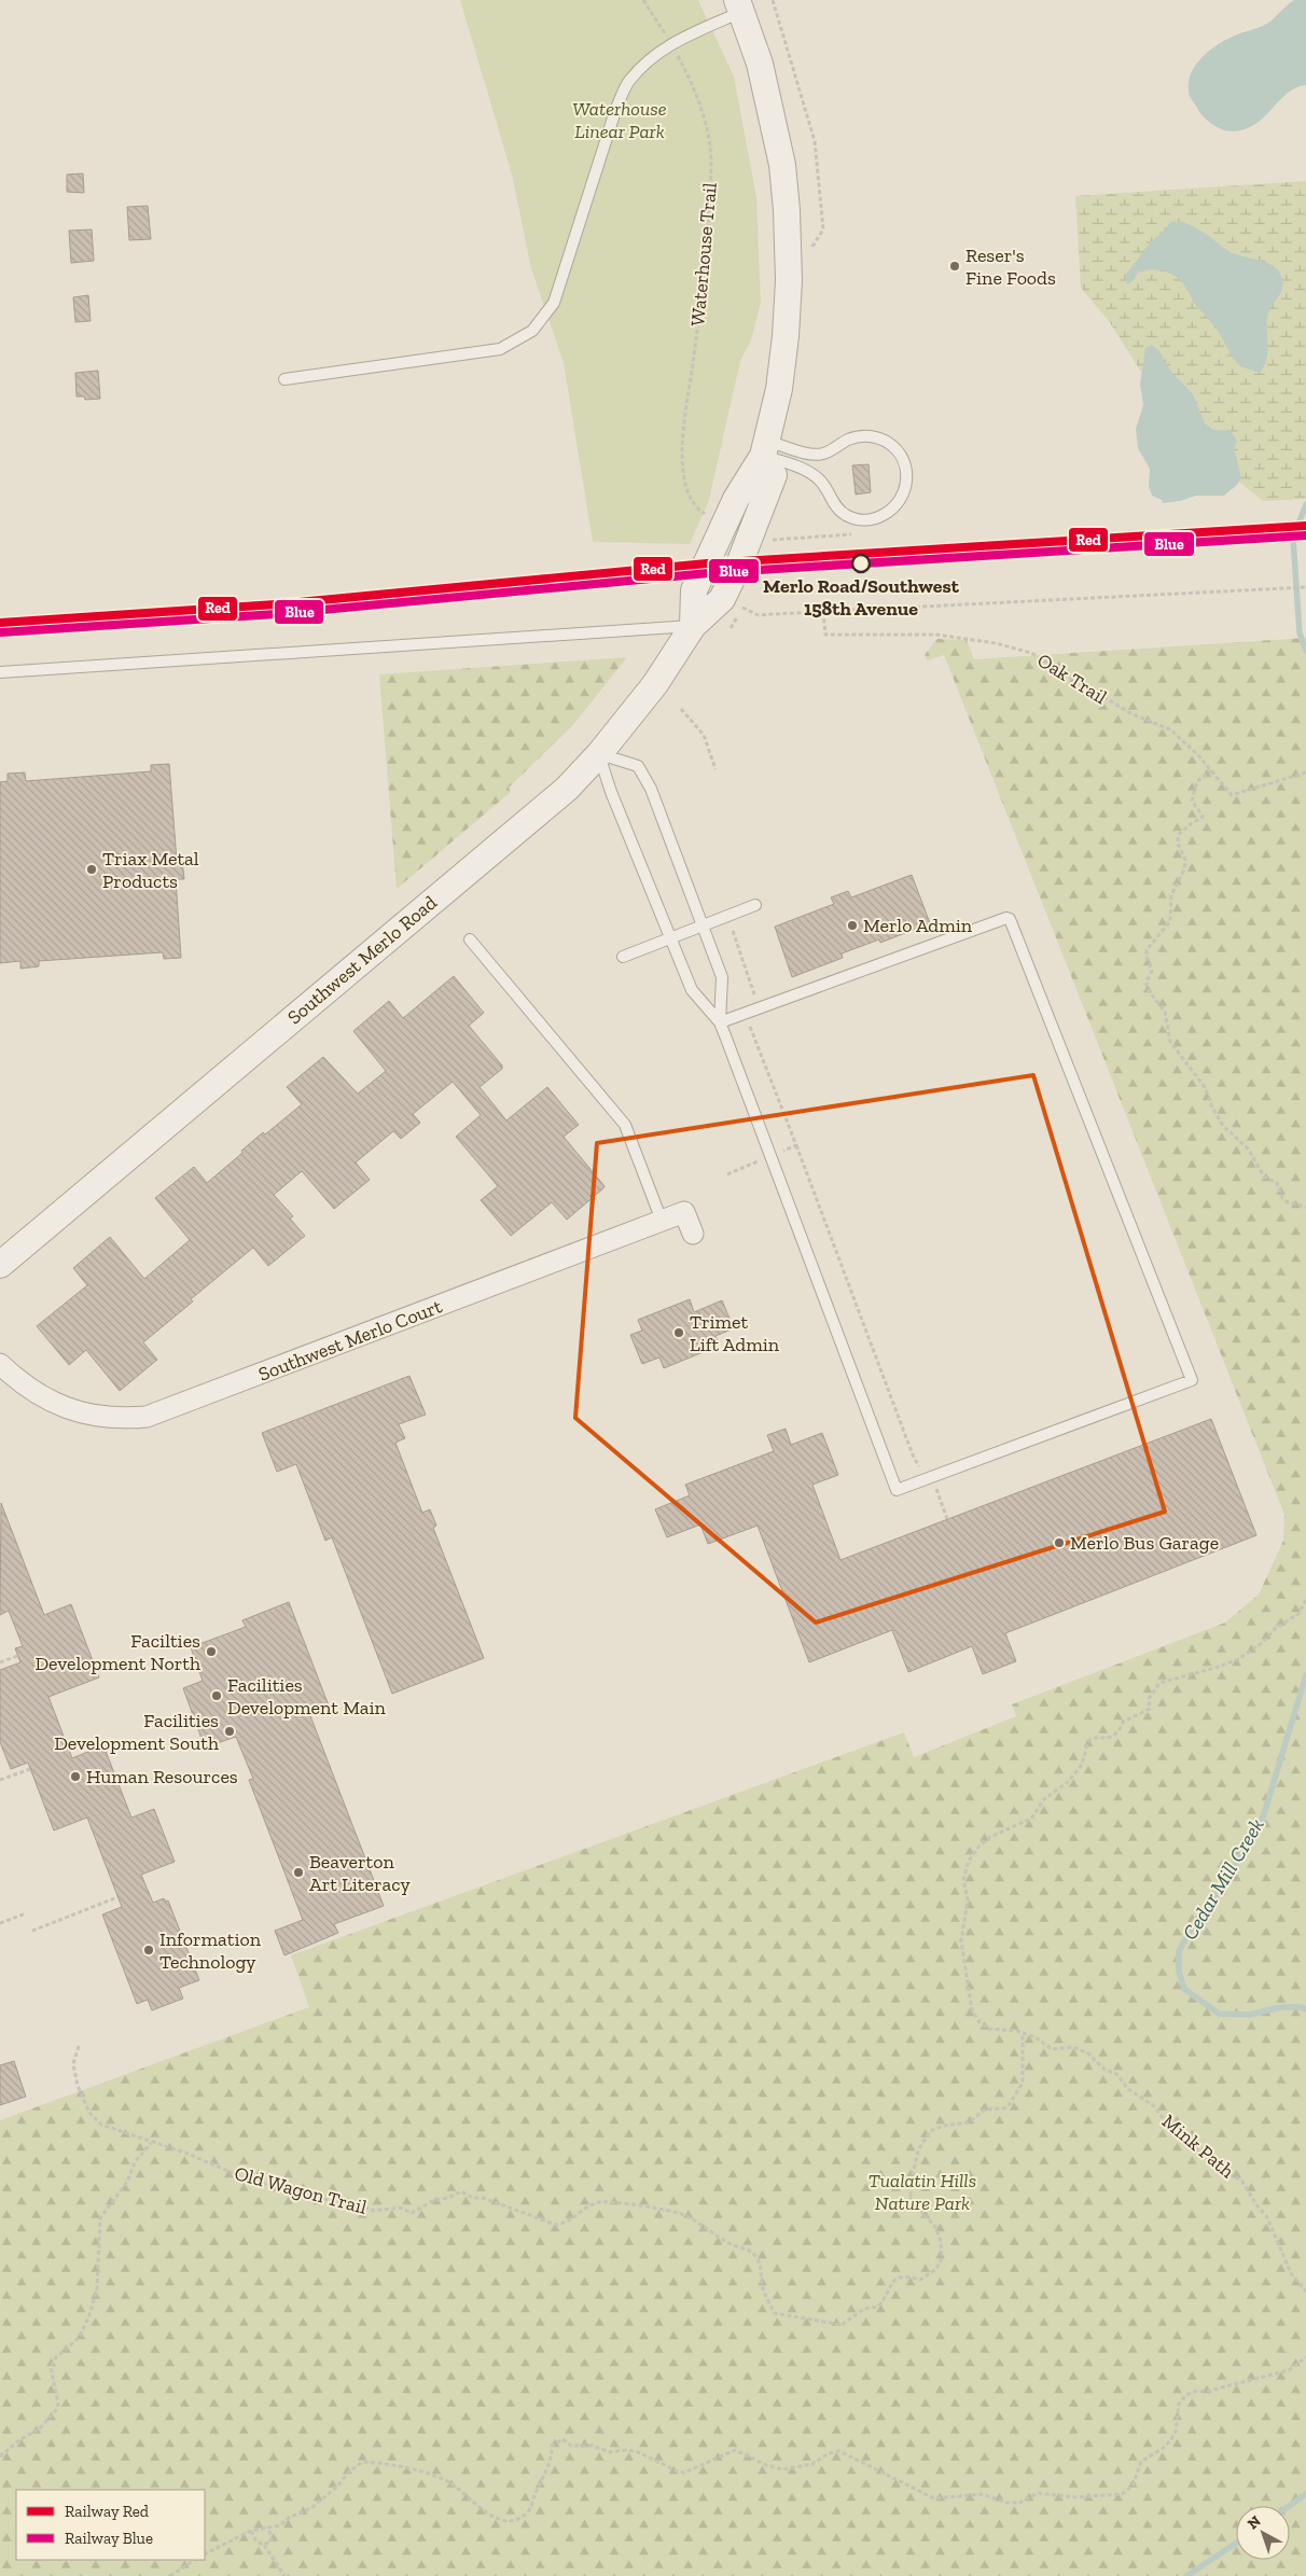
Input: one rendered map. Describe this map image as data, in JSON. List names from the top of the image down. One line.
{"streets":{"street":["Southwest Merlo Road","Southwest Merlo Court"],"path":["Waterhouse Trail","Oak Trail","Mink Path","Old Wagon Trail"]},"crossings":[["Mink Path","Old Wagon Trail"]],"water":["Cedar Mill Creek"],"parks":["Waterhouse Linear Park","Tualatin Hills Nature Park"],"places":["Reser's Fine Foods","Merlo Road/Southwest 158th Avenue","Triax Metal Products","Merlo Admin","Trimet Lift Admin","Merlo Bus Garage","Facilties Development North","Facilities Development Main","Facilities Development South","Human Resources","Beaverton Art Literacy","Information Technology"],"lines":["rail line Red","rail line Blue"],"legend":["Railway Red","Railway Blue"],"north":"top left"}
